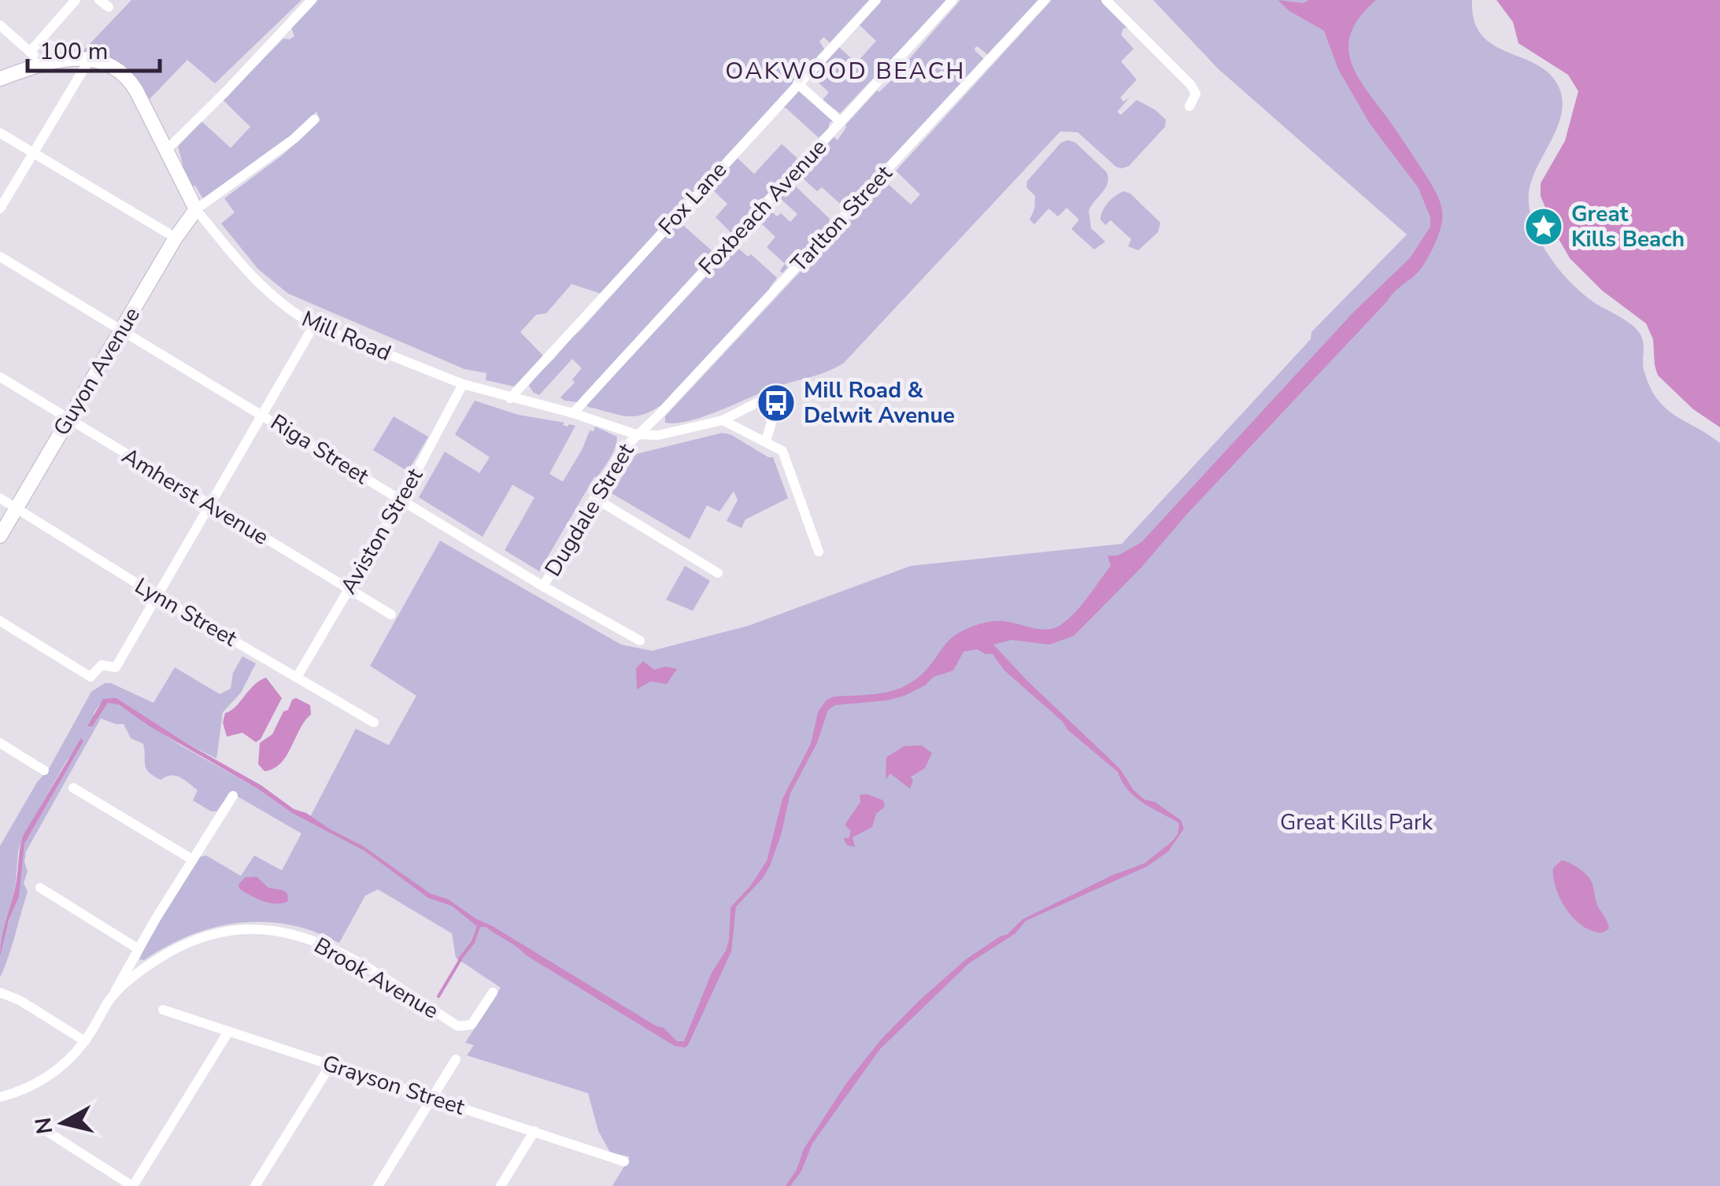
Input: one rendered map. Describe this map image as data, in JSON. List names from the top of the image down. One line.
{"streets":{"street":["Fox Lane","Foxbeach Avenue","Tarlton Street","Mill Road","Guyon Avenue","Riga Street","Amherst Avenue","Dugdale Street","Aviston Street","Lynn Street","Brook Avenue","Grayson Street"]},"crossings":[["Fox Lane","Mill Road"],["Foxbeach Avenue","Mill Road"],["Tarlton Street","Mill Road"],["Tarlton Street","Dugdale Street"],["Mill Road","Guyon Avenue"],["Mill Road","Dugdale Street"],["Mill Road","Aviston Street"],["Guyon Avenue","Riga Street"],["Guyon Avenue","Amherst Avenue"],["Guyon Avenue","Lynn Street"],["Riga Street","Dugdale Street"],["Riga Street","Aviston Street"],["Amherst Avenue","Aviston Street"],["Aviston Street","Lynn Street"]],"districts":["OAKWOOD BEACH"],"parks":["Great Kills Park"],"places":{"place":["Great Kills Beach"],"bus stop":["Mill Road & Delwit Avenue"]},"scale_bar":"100 m","north":"left"}
